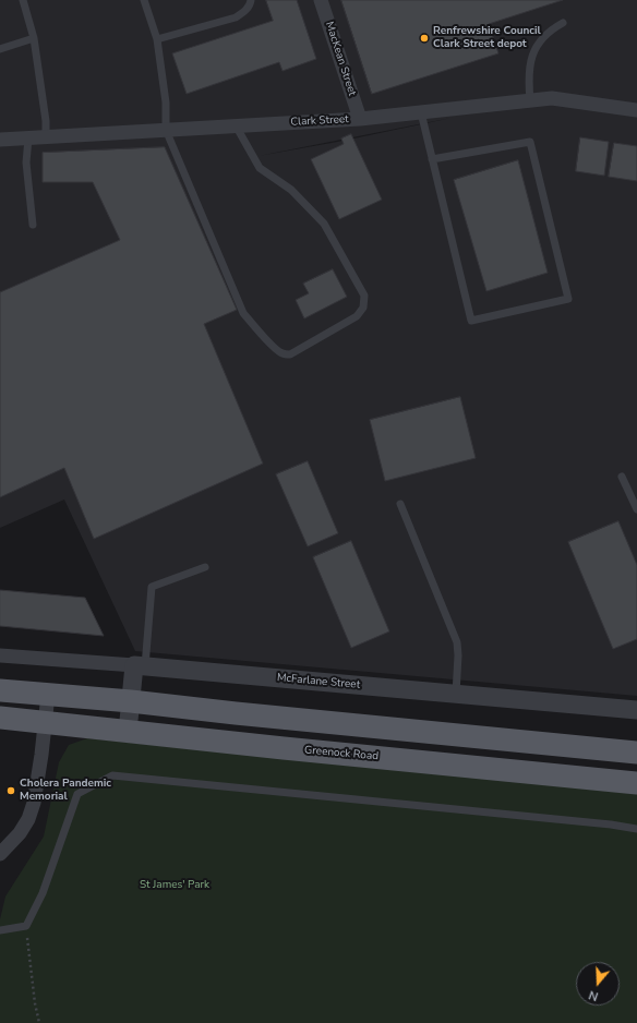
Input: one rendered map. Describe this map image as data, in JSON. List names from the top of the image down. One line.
{"streets":{"main road":["Greenock Road"],"street":["MacKean Street","Clark Street","McFarlane Street"]},"crossings":[["MacKean Street","Clark Street"]],"parks":["St James' Park"],"places":["Renfrewshire Council Clark Street depot","Cholera Pandemic Memorial"],"north":"bottom"}
